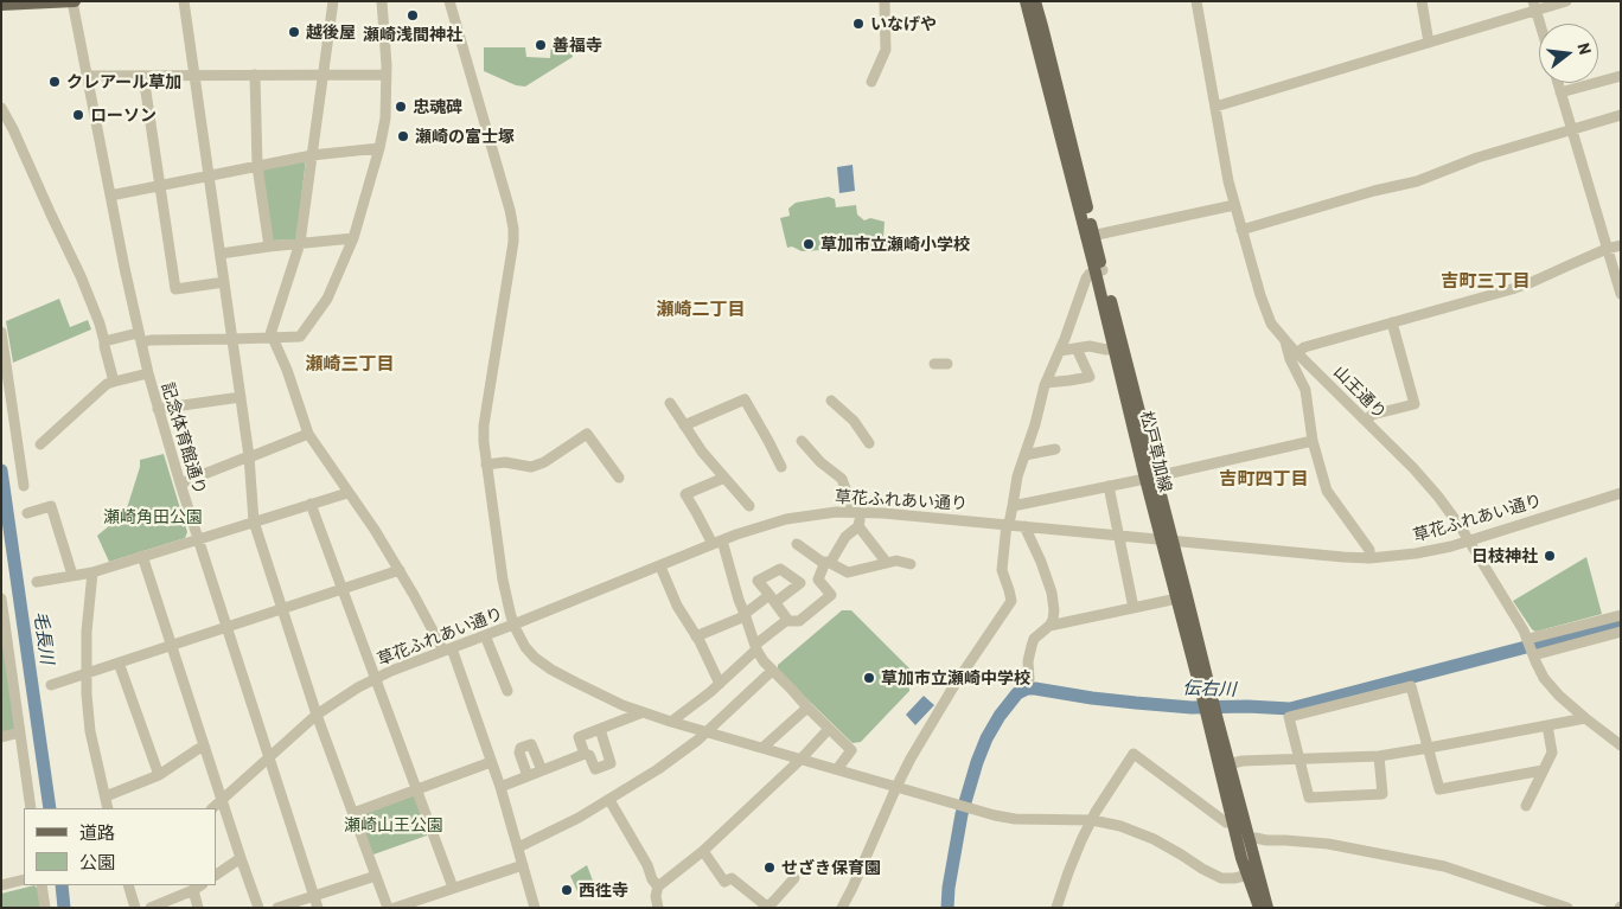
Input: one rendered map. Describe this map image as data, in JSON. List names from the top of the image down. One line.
{"streets":{"main road":["松戸草加線"],"street":["山王通り","記念体育館通り","草花ふれあい通り"]},"crossings":[["山王通り","草花ふれあい通り"],["記念体育館通り","草花ふれあい通り"],["松戸草加線","草花ふれあい通り"]],"districts":["吉町三丁目","瀬崎二丁目","瀬崎三丁目","吉町四丁目"],"water":["毛長川","伝右川"],"parks":["瀬崎角田公園","瀬崎山王公園"],"places":["瀬崎浅間神社","いなげや","越後屋","善福寺","クレアール草加","忠魂碑","ローソン","瀬崎の富士塚","草加市立瀬崎小学校","日枝神社","草加市立瀬崎中学校","せざき保育園","西徃寺"],"legend":["道路","公園"],"north":"right"}
